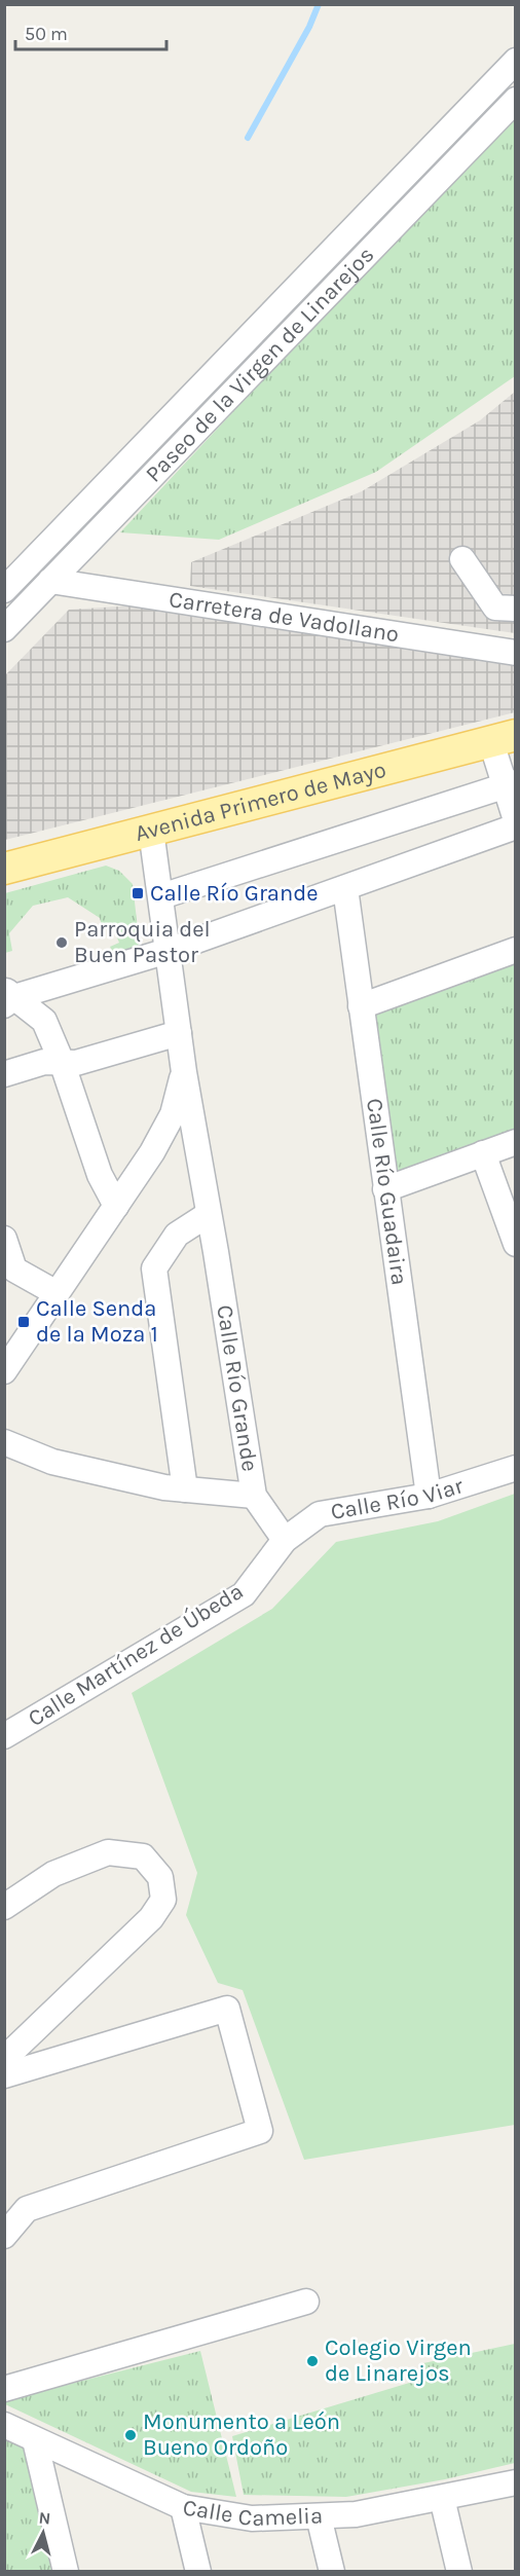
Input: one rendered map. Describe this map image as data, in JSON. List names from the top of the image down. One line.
{"streets":{"main road":["Avenida Primero de Mayo"],"street":["Paseo de la Virgen de Linarejos","Carretera de Vadollano","Calle Río Guadaira","Calle Río Grande","Calle Río Viar","Calle Martínez de Úbeda","Calle Camelia"]},"crossings":[["Paseo de la Virgen de Linarejos","Carretera de Vadollano"],["Avenida Primero de Mayo","Calle Río Grande"],["Calle Río Guadaira","Calle Río Viar"],["Calle Río Grande","Calle Río Viar"],["Calle Río Grande","Calle Martínez de Úbeda"],["Calle Río Viar","Calle Martínez de Úbeda"]],"places":{"transit":["Calle Río Grande","Calle Senda de la Moza 1"],"other":["Parroquia del Buen Pastor","Colegio Virgen de Linarejos","Monumento a León Bueno Ordoño"]},"scale_bar":"50 m","north":"top"}
